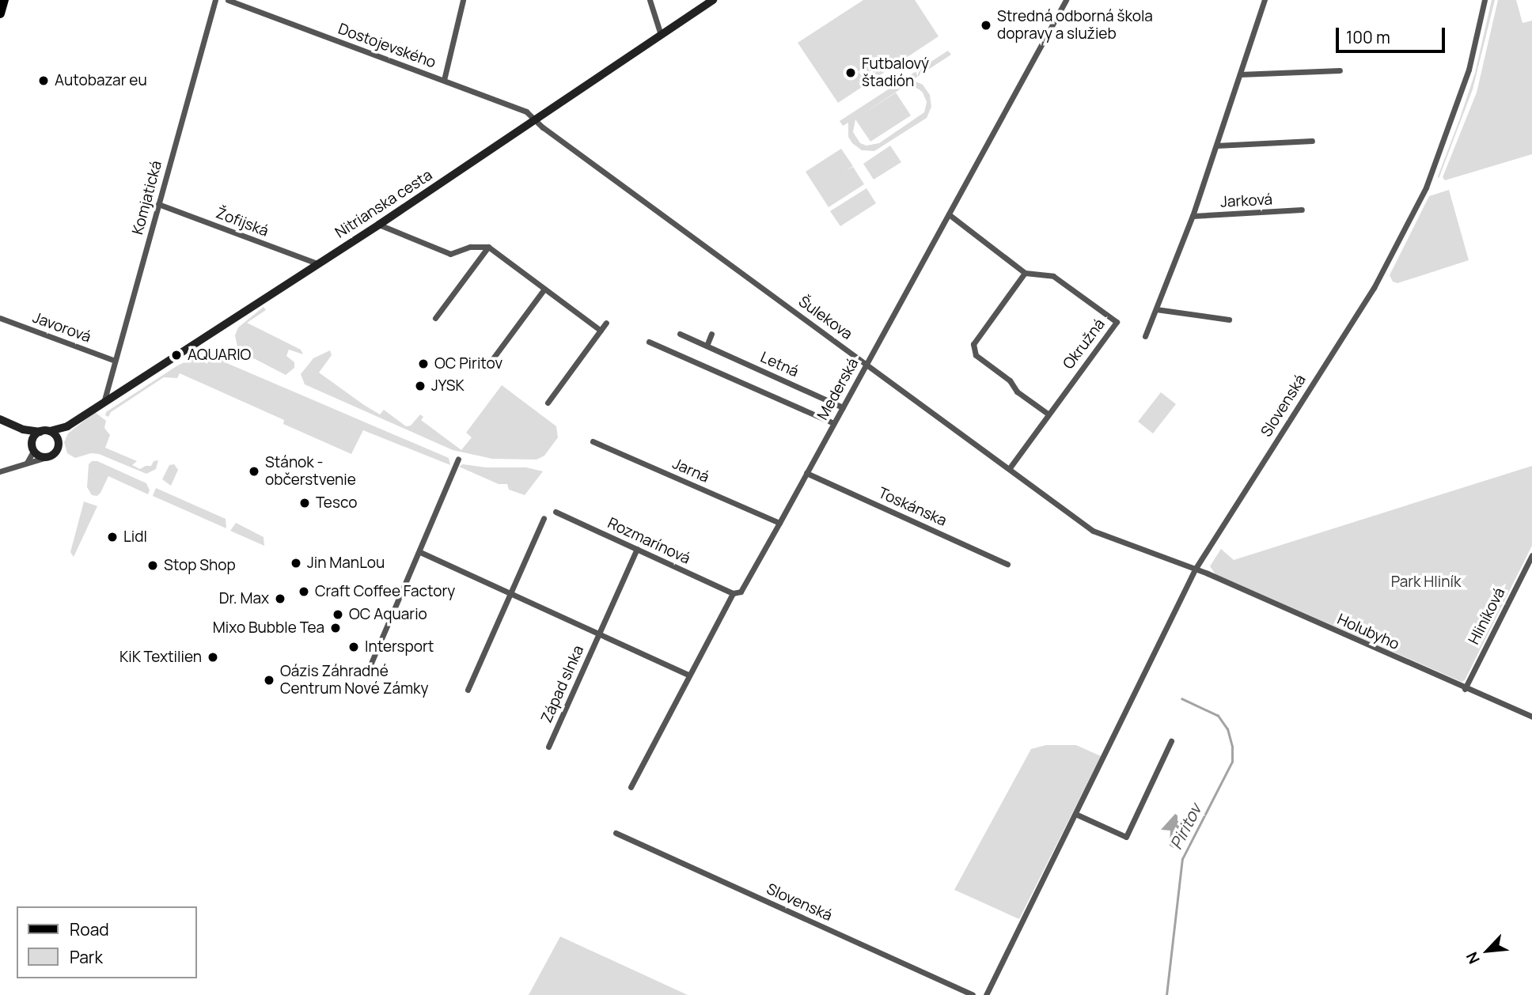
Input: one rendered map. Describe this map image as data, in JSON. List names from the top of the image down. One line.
{"streets":{"main road":["Nitrianska cesta"],"street":["Dostojevského","Komjatická","Jarková","Žofijská","Šulekova","Javorová","Okružná","Letná","Mederská","Slovenská","Jarná","Toskánska","Rozmarínová","Hliníková","Holubyho","Západ slnka"]},"crossings":[["Dostojevského","Nitrianska cesta"],["Dostojevského","Šulekova"],["Komjatická","Nitrianska cesta"],["Komjatická","Žofijská"],["Komjatická","Javorová"],["Nitrianska cesta","Žofijská"],["Nitrianska cesta","Šulekova"],["Šulekova","Okružná"],["Šulekova","Mederská"],["Šulekova","Slovenská"],["Šulekova","Holubyho"],["Letná","Mederská"],["Mederská","Jarná"],["Mederská","Toskánska"],["Mederská","Rozmarínová"],["Mederská","Západ slnka"],["Slovenská","Holubyho"],["Rozmarínová","Západ slnka"],["Hliníková","Holubyho"]],"water":["Piritov"],"parks":["Park Hliník"],"places":["Stredná odborná škola dopravy a služieb","Futbalový štadión","Autobazar eu","AQUARIO","OC Piritov","JYSK","Stánok - občerstvenie","Tesco","Lidl","Jin ManLou","Stop Shop","Craft Coffee Factory","Dr. Max","OC Aquario","Mixo Bubble Tea","Intersport","KiK Textilien","Oázis Záhradné Centrum Nové Zámky"],"legend":["Road","Park"],"scale_bar":"100 m","north":"bottom left"}
